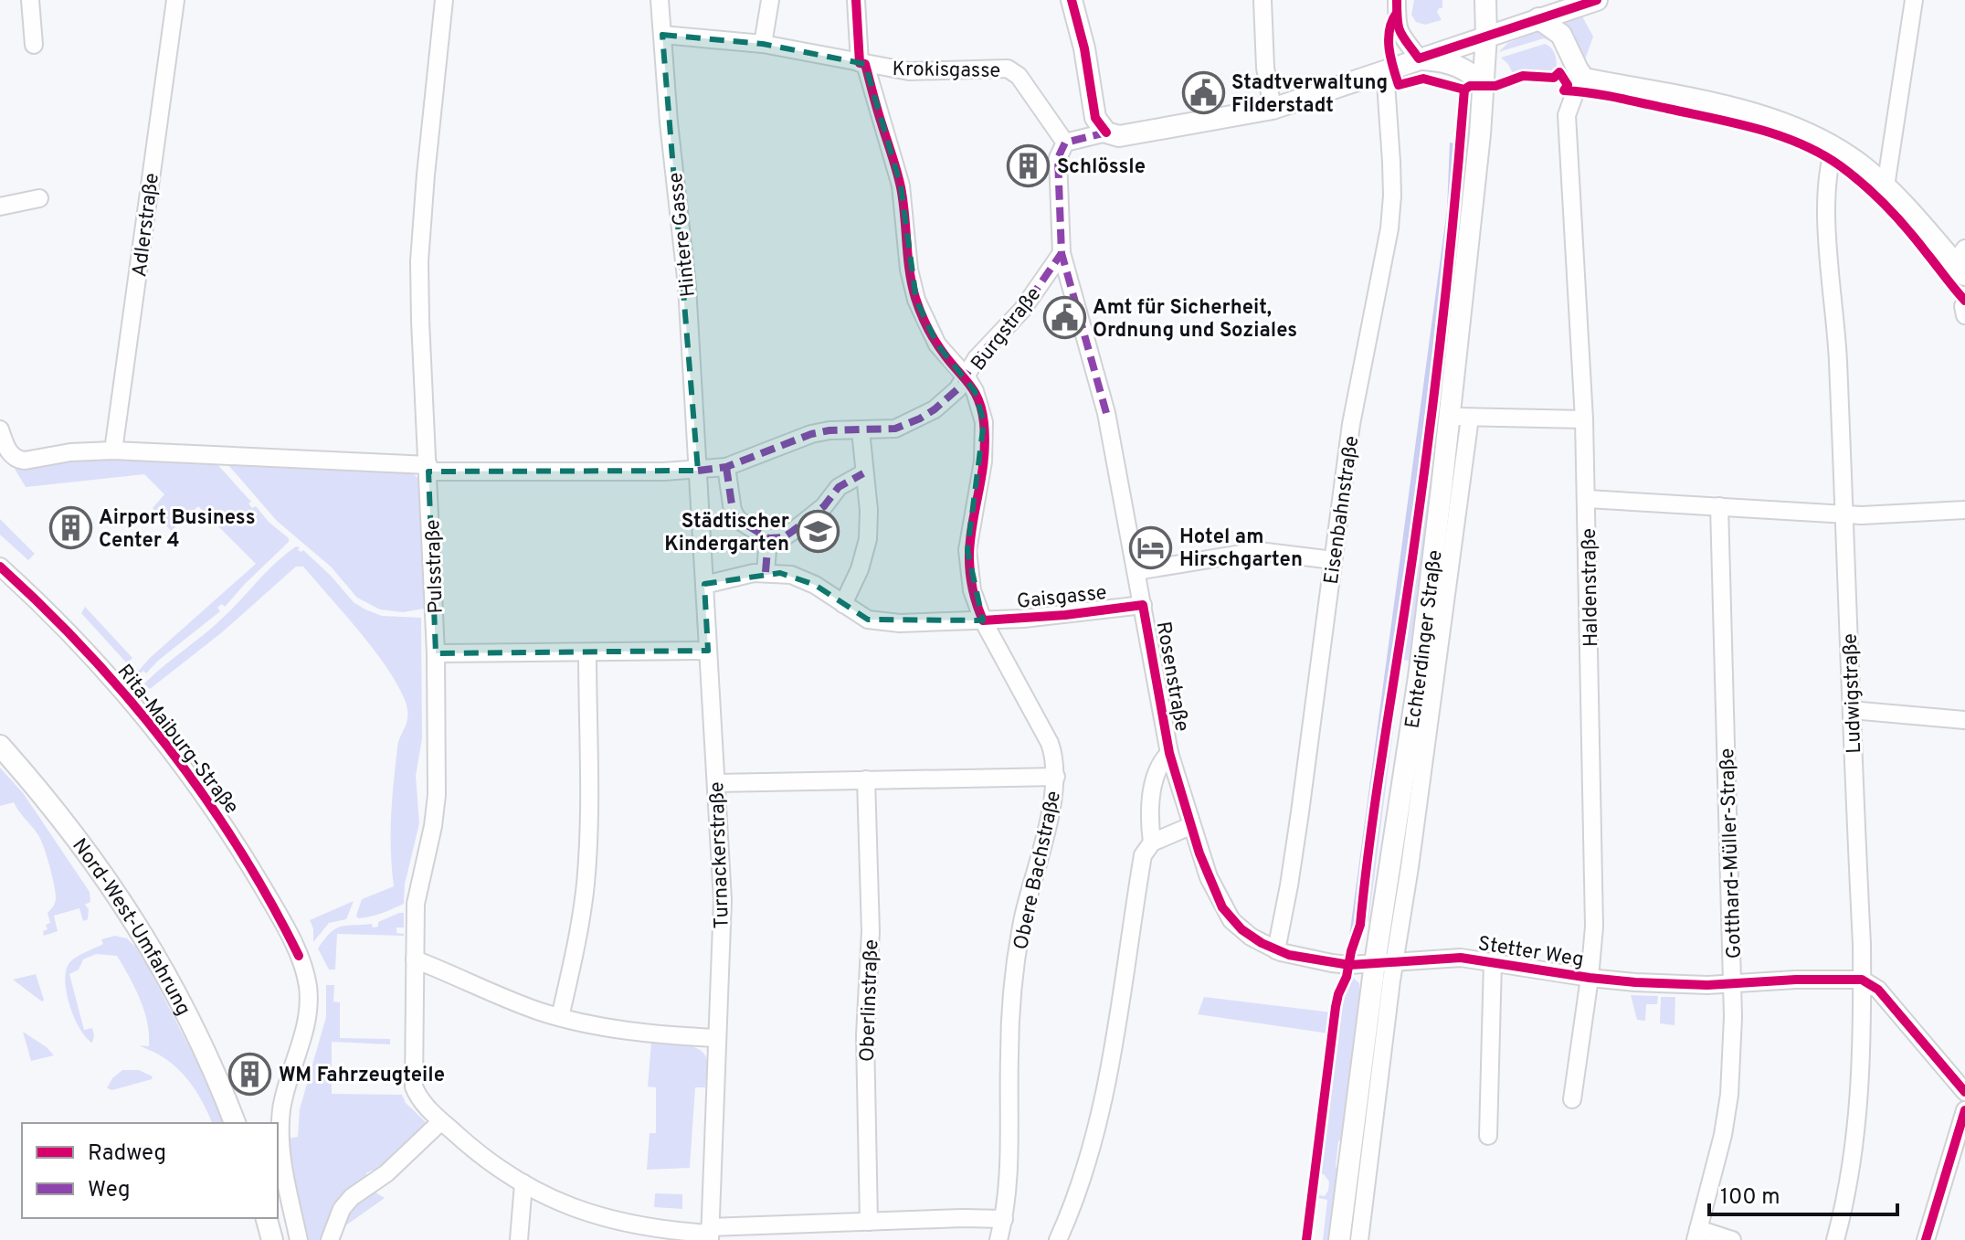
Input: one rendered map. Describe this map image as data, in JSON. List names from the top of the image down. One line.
{"streets":{"main road":["Echterdinger Straße","Nord-West-Umfahrung"],"street":["Krokisgasse","Adlerstraße","Hintere Gasse","Burgstraße","Eisenbahnstraße","Pulsstraße","Haldenstraße","Gaisgasse","Rosenstraße","Ludwigstraße","Rita-Maiburg-Straße","Gotthard-Müller-Straße","Turnackerstraße","Obere Bachstraße","Stetter Weg","Oberlinstraße"]},"crossings":[["Krokisgasse","Hintere Gasse"],["Krokisgasse","Rosenstraße"],["Krokisgasse","Obere Bachstraße"],["Adlerstraße","Burgstraße"],["Hintere Gasse","Burgstraße"],["Hintere Gasse","Turnackerstraße"],["Burgstraße","Pulsstraße"],["Burgstraße","Rosenstraße"],["Burgstraße","Turnackerstraße"],["Burgstraße","Obere Bachstraße"],["Eisenbahnstraße","Stetter Weg"],["Pulsstraße","Turnackerstraße"],["Pulsstraße","Obere Bachstraße"],["Pulsstraße","Oberlinstraße"],["Haldenstraße","Stetter Weg"],["Gaisgasse","Rosenstraße"],["Gaisgasse","Obere Bachstraße"],["Echterdinger Straße","Stetter Weg"],["Rosenstraße","Stetter Weg"],["Ludwigstraße","Stetter Weg"],["Gotthard-Müller-Straße","Stetter Weg"]],"places":{"public building":["Stadtverwaltung Filderstadt","Amt für Sicherheit, Ordnung und Soziales"],"building":["Schlössle","Airport Business Center 4","WM Fahrzeugteile"],"school or university":["Städtischer Kindergarten"],"hotel":["Hotel am Hirschgarten"]},"legend":["Radweg","Weg"],"scale_bar":"100 m"}
